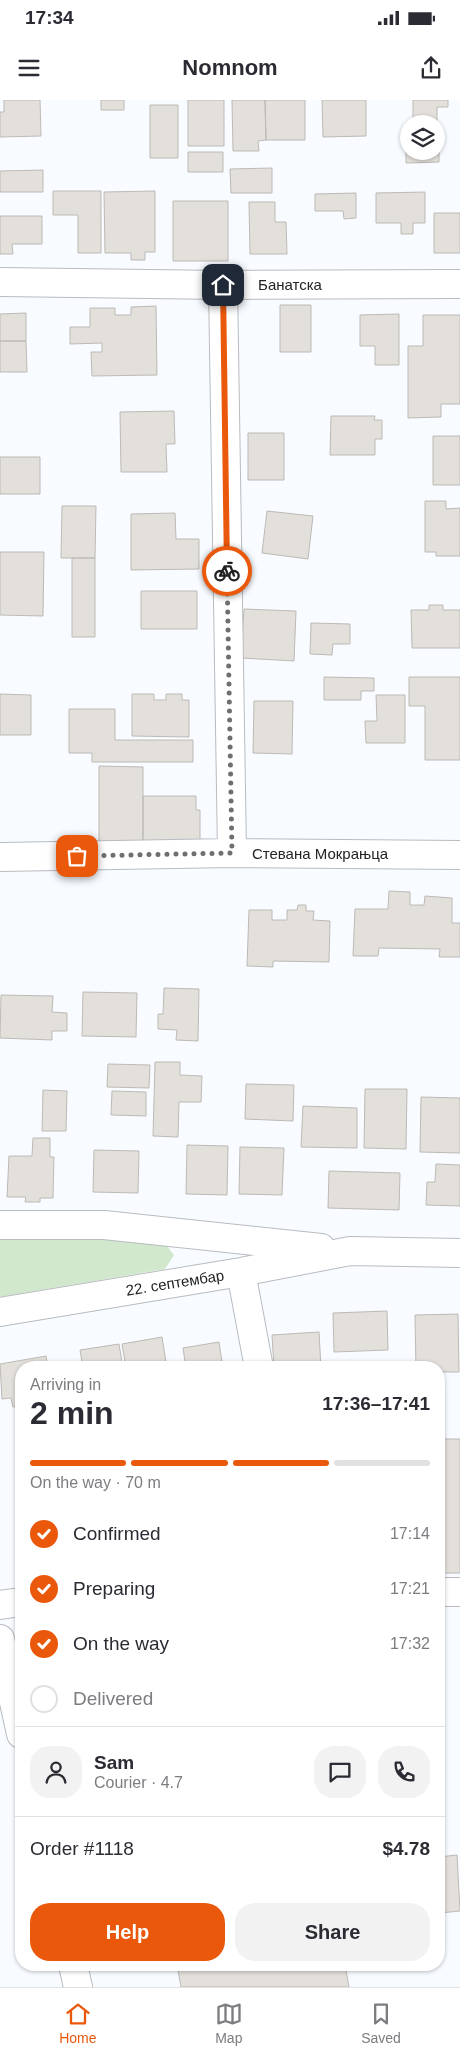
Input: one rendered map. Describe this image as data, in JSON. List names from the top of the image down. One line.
{"streets":{"street":["Банатска","Стевана Мокрањца","22. септембар"]},"page":{"status":"17:34","header":"Nomnom","heading":["2 min","Arriving in","17:36–17:41"],"panel":["Sam","Courier · 4.7","Order #1118","$4.78"],"bar":"On the way · 70 m","list":[["Confirmed","17:14"],["Preparing","17:21"],["On the way","17:32"],"Delivered"],"buttons":["Help","Share"],"tabs":["Home","Map","Saved"]}}
